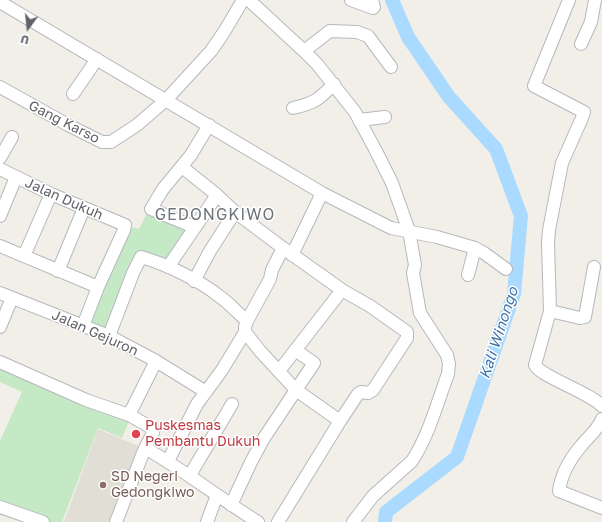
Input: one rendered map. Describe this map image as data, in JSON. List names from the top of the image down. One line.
{"streets":{"street":["Gang Karso","Jalan Dukuh","Jalan Gejuron"]},"districts":["GEDONGKIWO"],"water":["Kali Winongo"],"places":["Puskesmas Pembantu Dukuh","SD Negeri Gedongkiwo"],"north":"bottom"}
